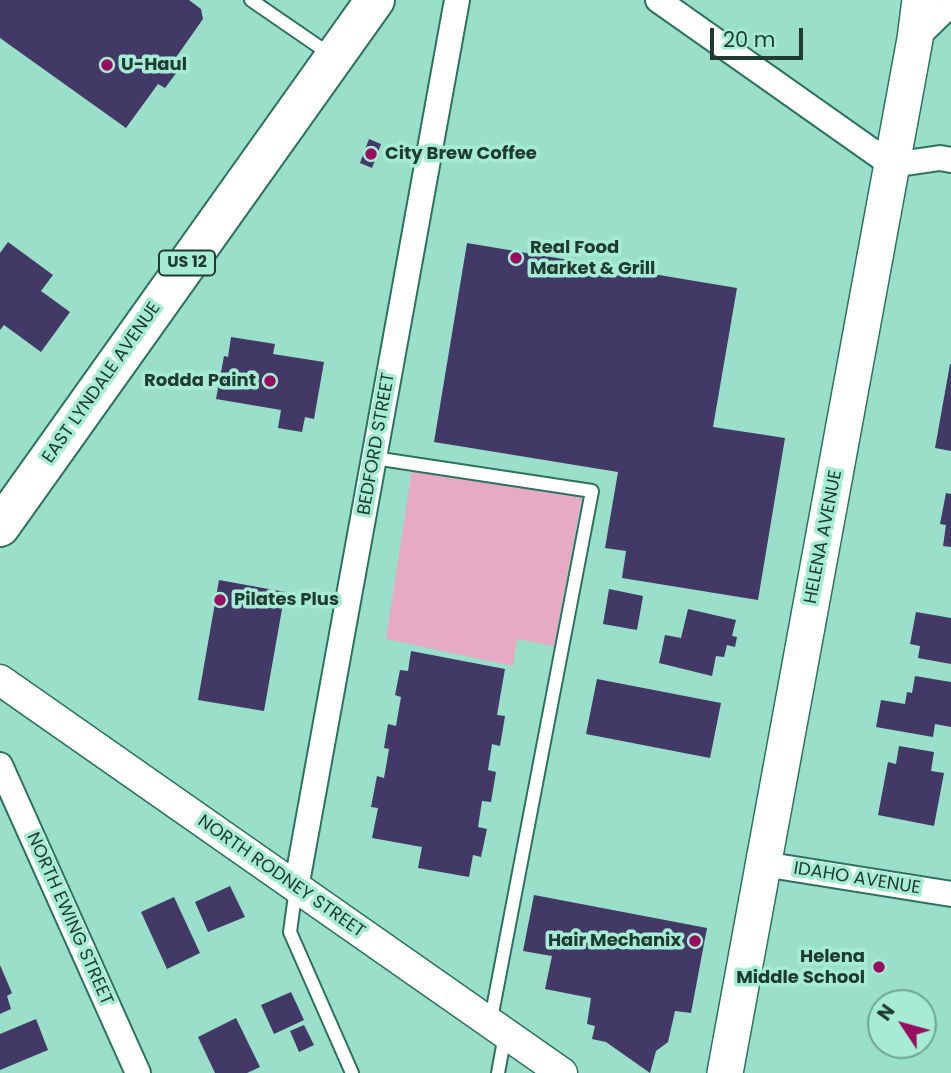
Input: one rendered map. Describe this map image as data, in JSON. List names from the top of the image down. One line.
{"streets":{"highway":["US 12","EAST LYNDALE AVENUE"],"main road":["HELENA AVENUE"],"street":["BEDFORD STREET","NORTH RODNEY STREET","IDAHO AVENUE","NORTH EWING STREET"]},"crossings":[["BEDFORD STREET","NORTH RODNEY STREET"],["HELENA AVENUE","IDAHO AVENUE"]],"places":["U-Haul","City Brew Coffee","Real Food Market & Grill","Rodda Paint","Pilates Plus","Hair Mechanix","Helena Middle School"],"scale_bar":"20 m","north":"top left"}
